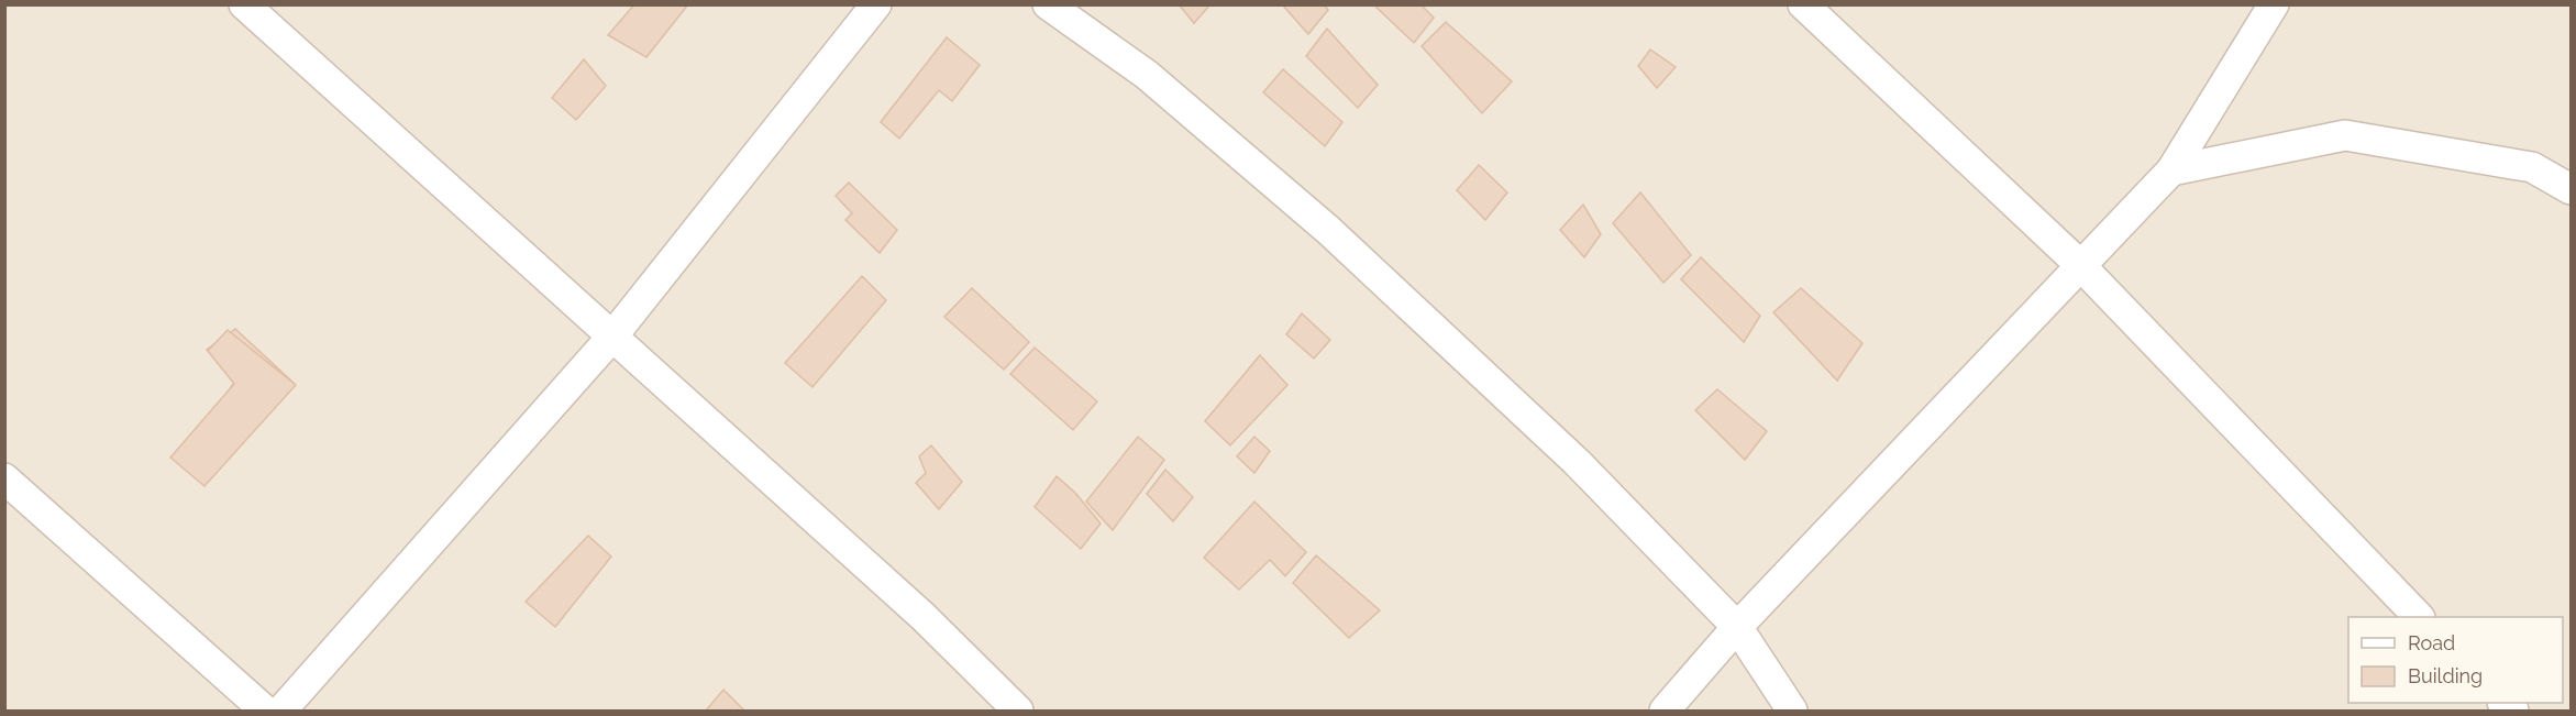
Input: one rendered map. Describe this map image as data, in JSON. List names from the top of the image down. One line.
{"legend":["Road","Building"]}
